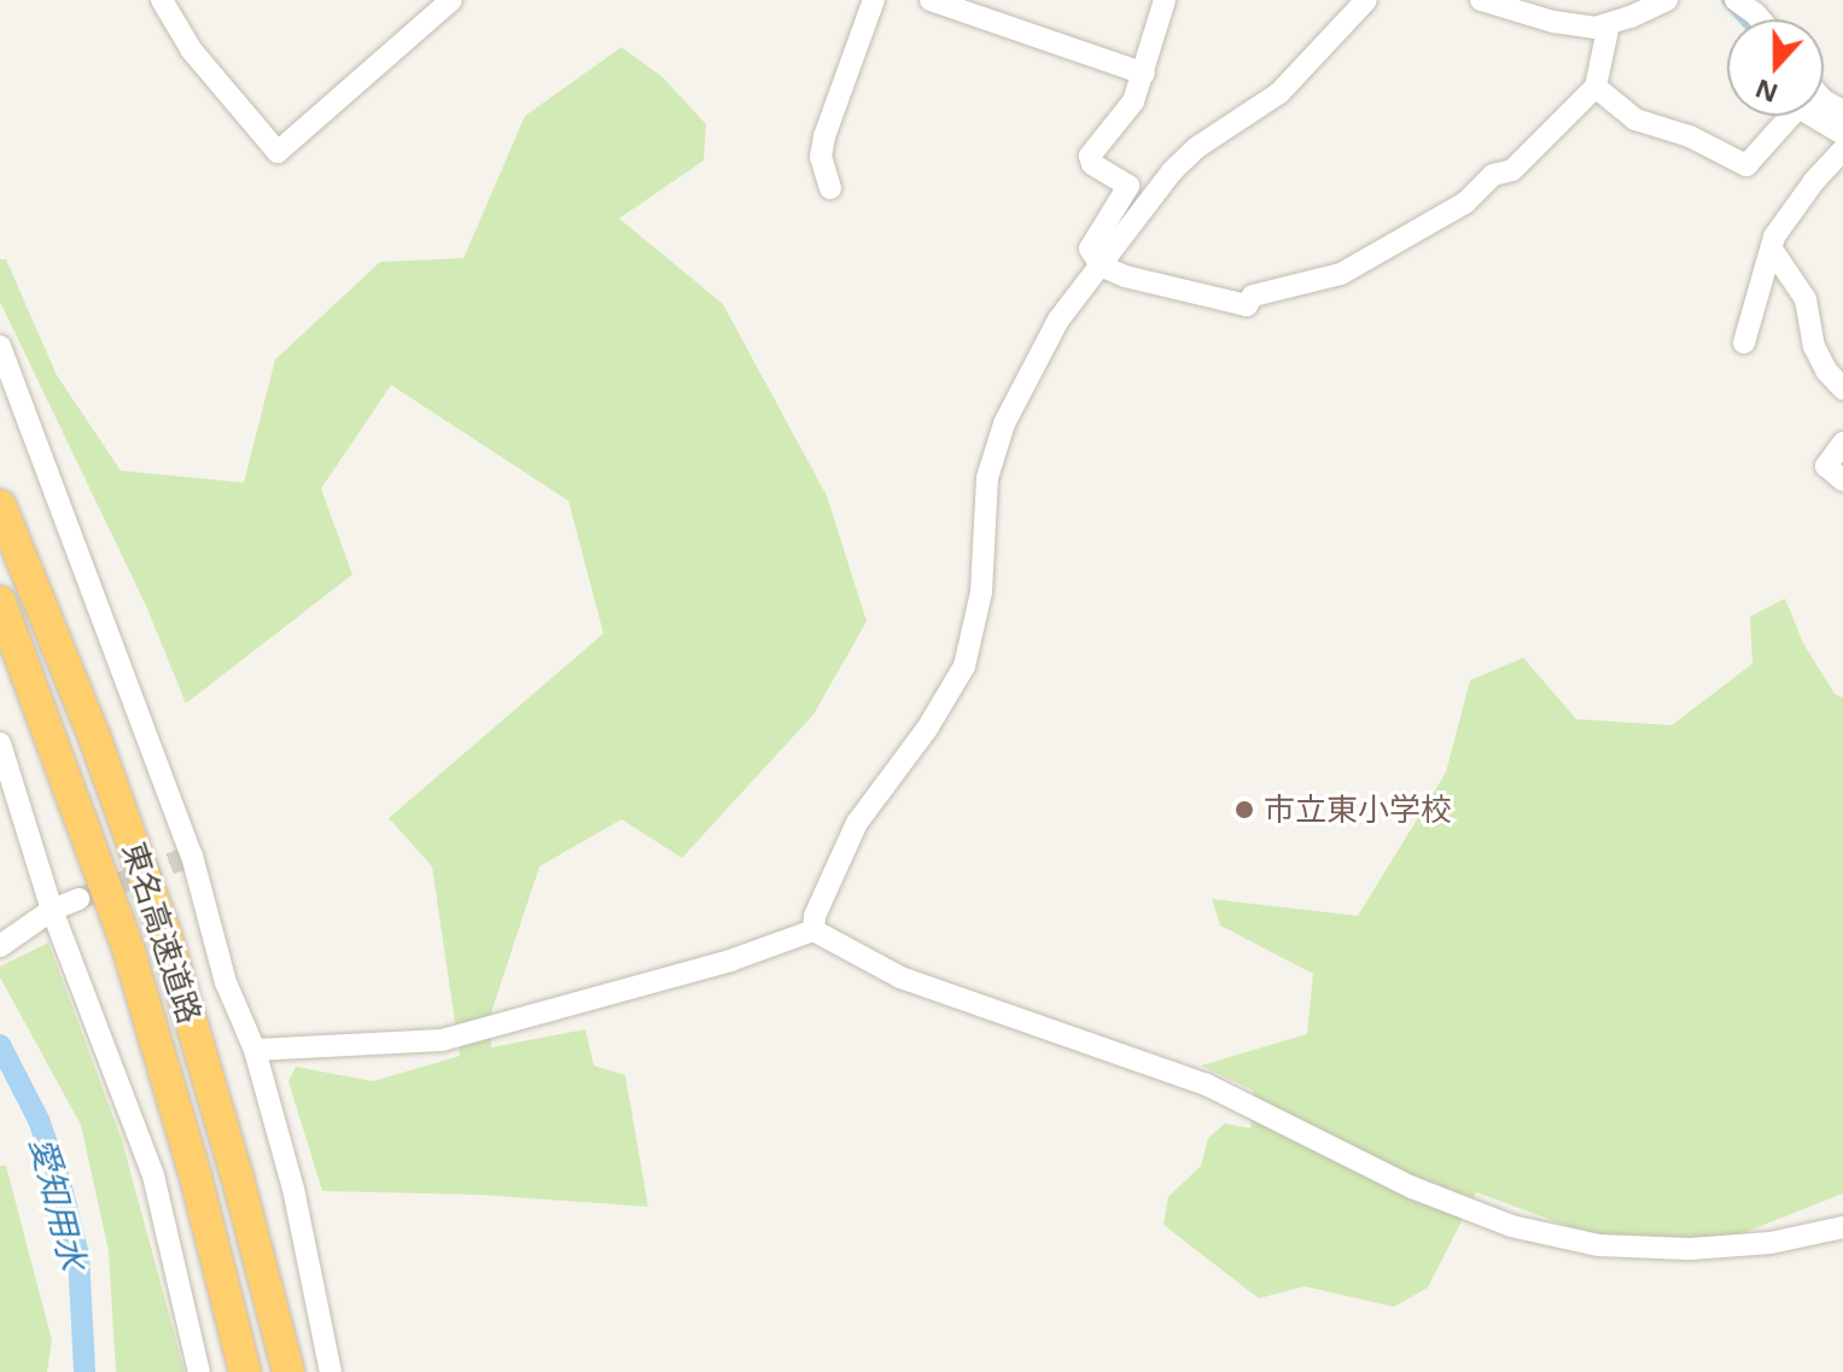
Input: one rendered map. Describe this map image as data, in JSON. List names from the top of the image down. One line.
{"streets":{"highway":["東名高速道路"]},"water":["愛知用水"],"places":["市立東小学校"],"north":"bottom"}
